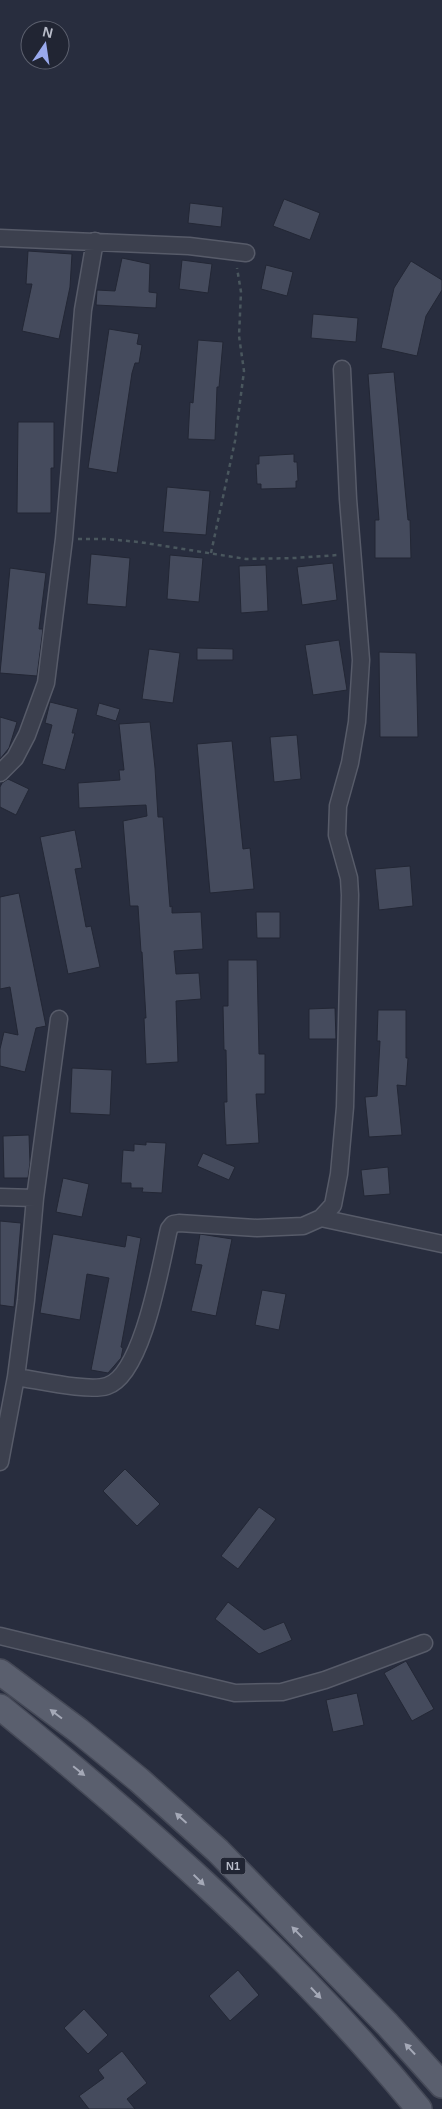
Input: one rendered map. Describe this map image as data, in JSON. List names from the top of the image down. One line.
{"streets":{"main road":["N1"]},"north":"top"}
